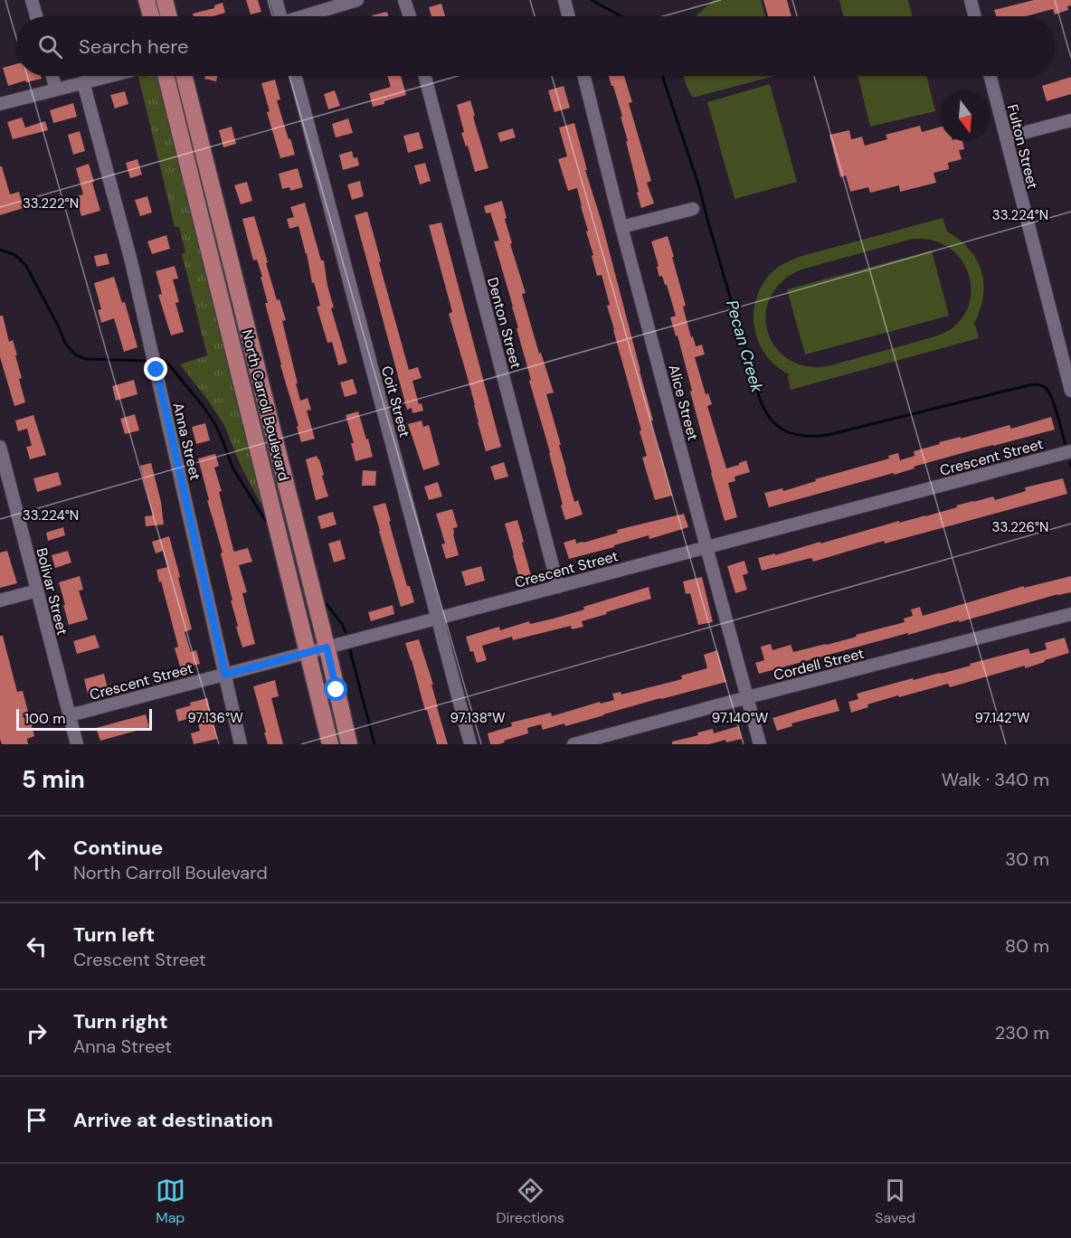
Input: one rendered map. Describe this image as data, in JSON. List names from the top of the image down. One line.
{"streets":{"main road":["North Carroll Boulevard"],"street":["Fulton Street","Denton Street","Coit Street","Alice Street","Anna Street","Crescent Street","Bolivar Street","Cordell Street"]},"crossings":[["Denton Street","Crescent Street"],["Coit Street","Crescent Street"],["Alice Street","Crescent Street"],["Alice Street","Cordell Street"],["North Carroll Boulevard","Crescent Street"],["Anna Street","Crescent Street"],["Crescent Street","Bolivar Street"]],"water":["Pecan Creek"],"scale_bar":"100 m","north":"bottom","page":{"search":"Search here","scale":"100 m","heading":["5 min","Walk · 340 m"],"list":[["Continue","North Carroll Boulevard","30 m"],["Turn left","Crescent Street","80 m"],["Turn right","Anna Street","230 m"],"Arrive at destination"],"nav":["Map","Directions","Saved"]},"coordinates":["33.222°N","33.224°N","33.226°N","97.136°W","97.138°W","97.140°W","97.142°W"]}
